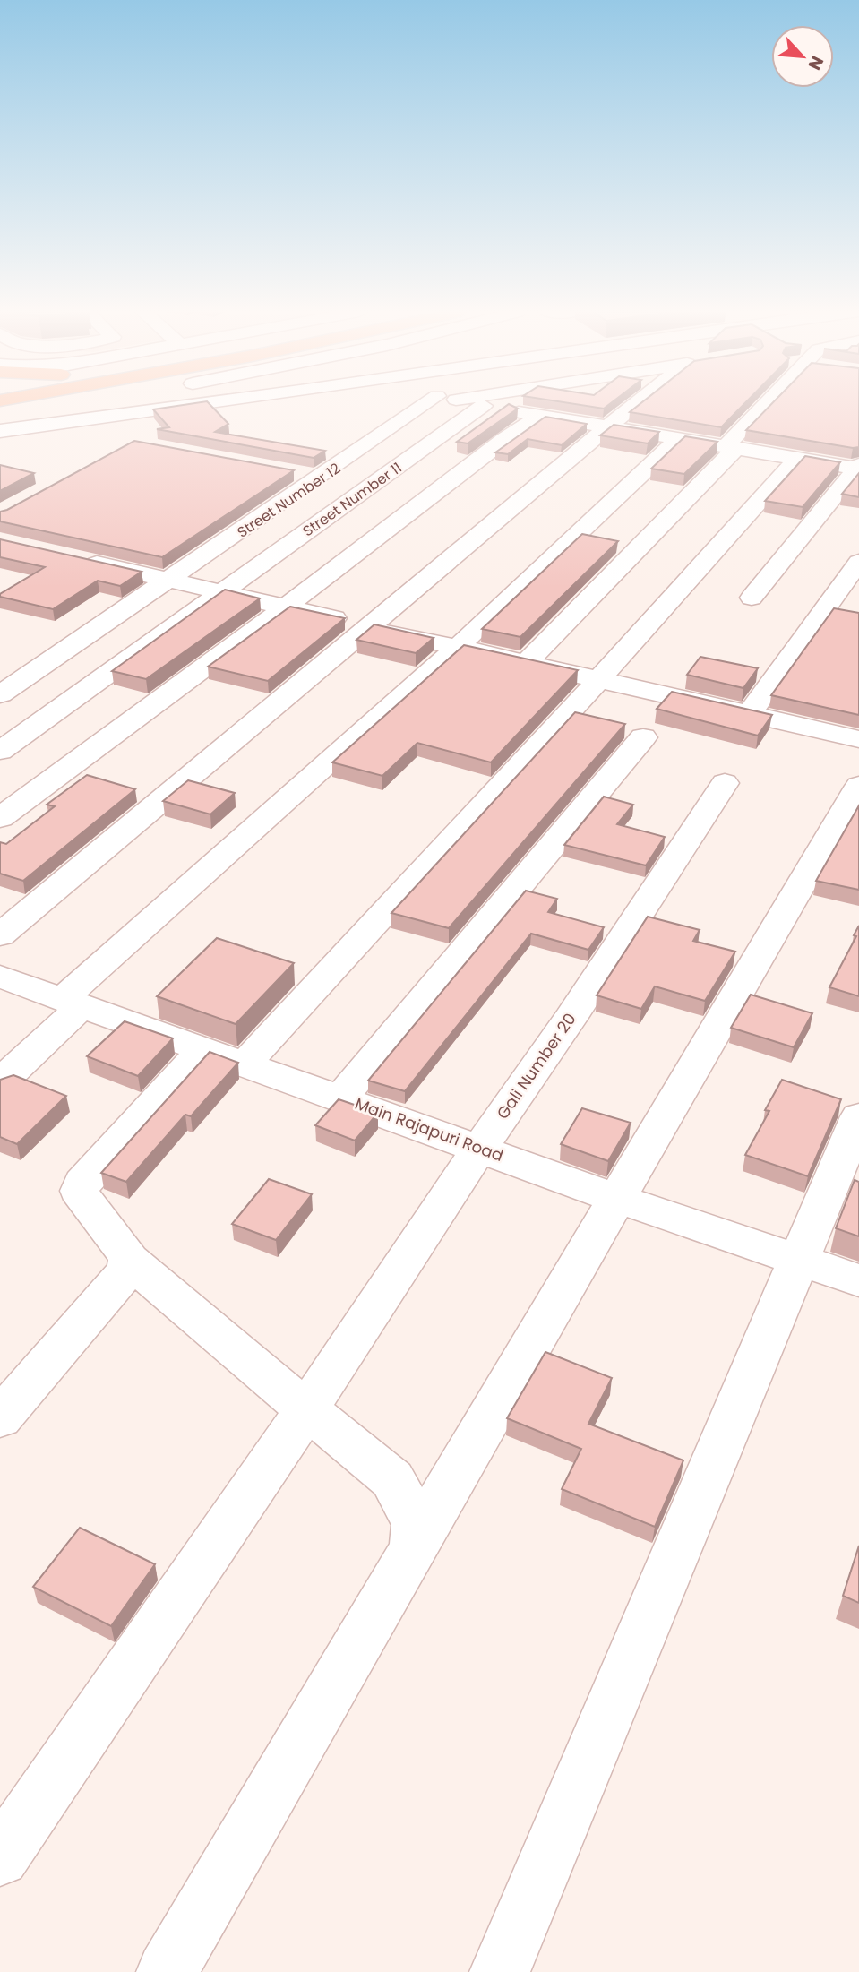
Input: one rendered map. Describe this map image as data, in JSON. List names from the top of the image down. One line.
{"streets":{"street":["Street Number 11","Street Number 12","Gali Number 20","Main Rajapuri Road"]},"crossings":[["Gali Number 20","Main Rajapuri Road"]],"north":"bottom right"}
